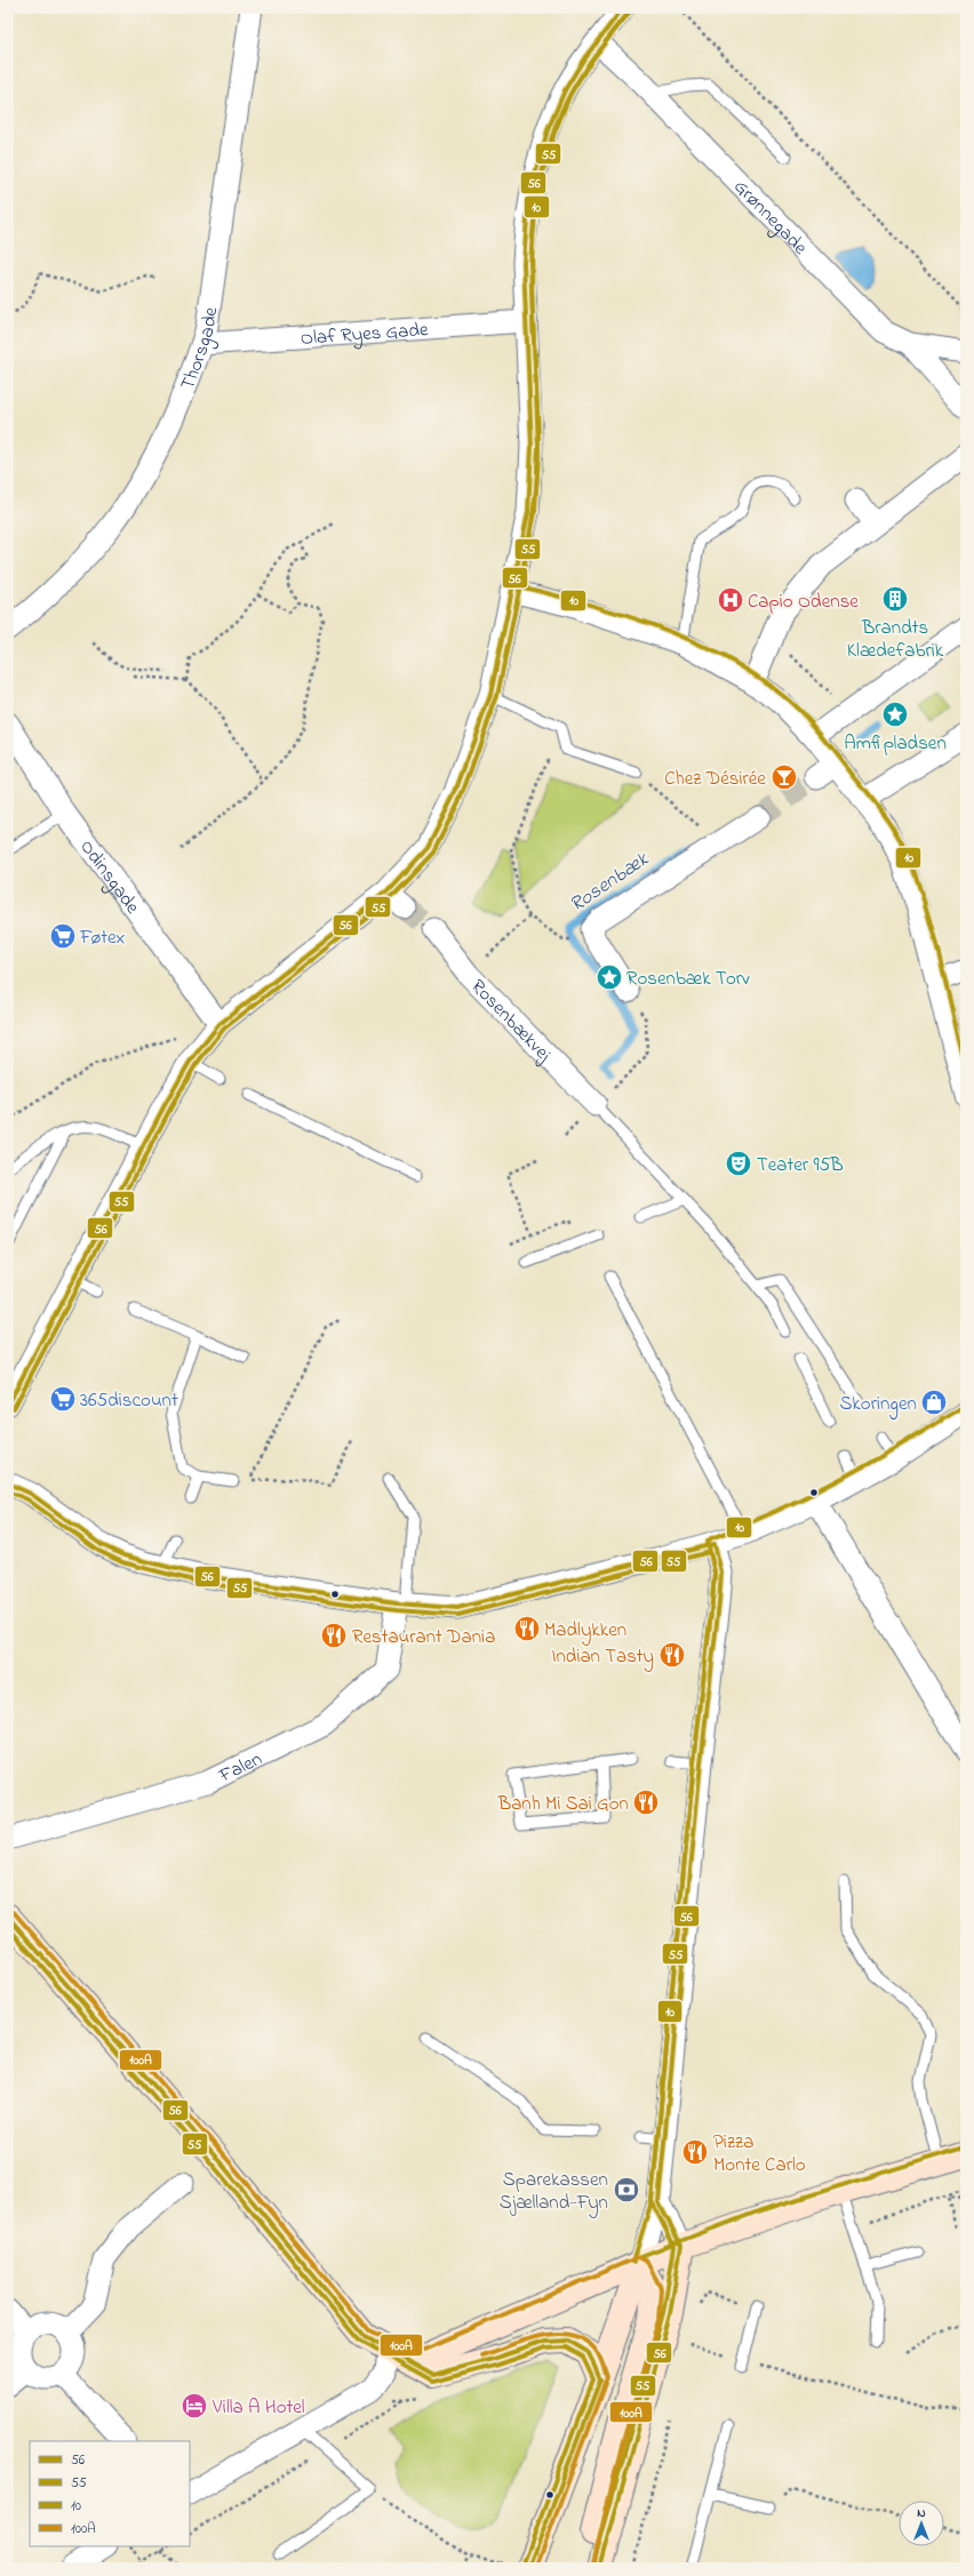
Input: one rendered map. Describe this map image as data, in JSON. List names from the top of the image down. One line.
{"streets":{"street":["Grønnegade","Olaf Ryes Gade","Thorsgade","Odinsgade","Rosenbækvej","Falen"]},"crossings":[["Olaf Ryes Gade","Thorsgade"]],"water":["Rosenbæk"],"places":{"building":["Brandts Klædefabrik"],"hospital":["Capio Odense"],"place":["Amfipladsen","Rosenbæk Torv"],"bar":["Chez Désirée"],"supermarket":["Føtex","365discount"],"theatre":["Teater 95B"],"shop":["Skoringen"],"restaurant":["Madlykken","Restaurant Dania","Indian Tasty","Banh Mi Sai Gon","Pizza Monte Carlo"],"bank":["Sparekassen Sjælland-Fyn"],"hotel":["Villa A Hotel"]},"lines":["transit line 56","transit line 55","transit line 10","transit line 100A"],"legend":["56","55","10","100A"],"north":"top"}
